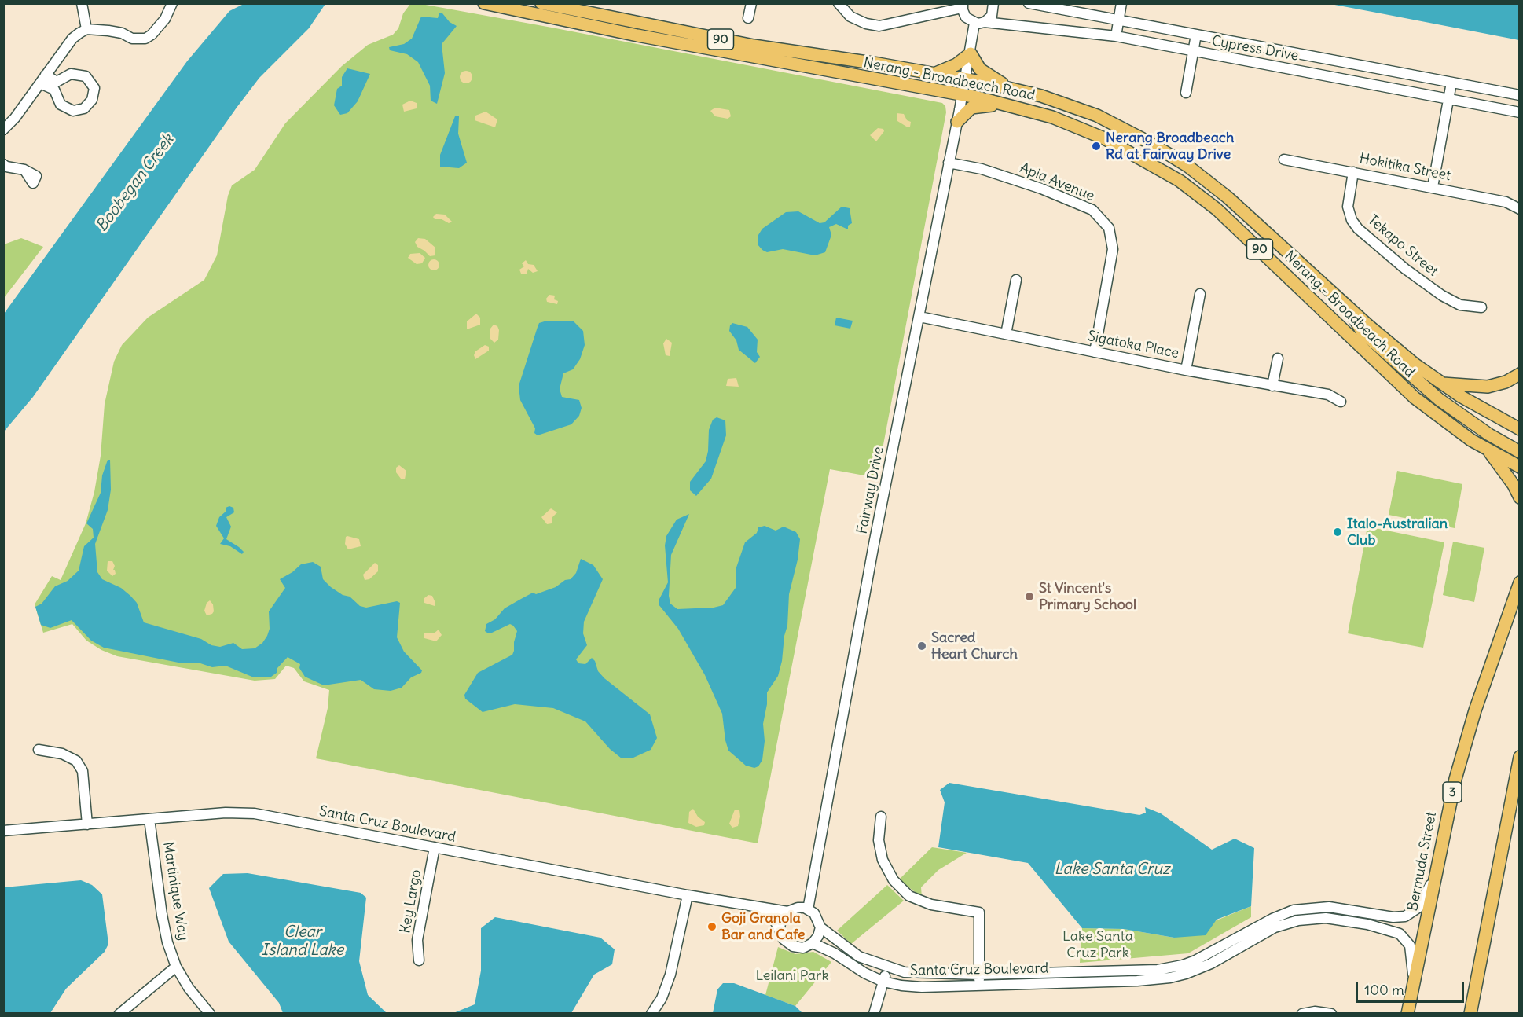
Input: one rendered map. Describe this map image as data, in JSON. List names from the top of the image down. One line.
{"streets":{"main road":["90","Nerang - Broadbeach Road","3","Bermuda Street"],"street":["Cypress Drive","Hokitika Street","Apia Avenue","Tekapo Street","Sigatoka Place","Fairway Drive","Santa Cruz Boulevard","Martinique Way","Key Largo"]},"crossings":[["90","Nerang - Broadbeach Road"],["Nerang - Broadbeach Road","Fairway Drive"],["Hokitika Street","Tekapo Street"],["Apia Avenue","Sigatoka Place"],["Apia Avenue","Fairway Drive"],["Sigatoka Place","Fairway Drive"],["Fairway Drive","Santa Cruz Boulevard"],["Santa Cruz Boulevard","Bermuda Street"],["Santa Cruz Boulevard","Martinique Way"],["Santa Cruz Boulevard","Key Largo"]],"water":["Boobegan Creek","Lake Santa Cruz","Clear Island Lake"],"parks":["Lake Santa Cruz Park","Leilani Park"],"places":["Nerang Broadbeach Rd at Fairway Drive","Italo-Australian Club","St Vincent's Primary School","Sacred Heart Church","Goji Granola Bar and Cafe"],"scale_bar":"100 m"}
